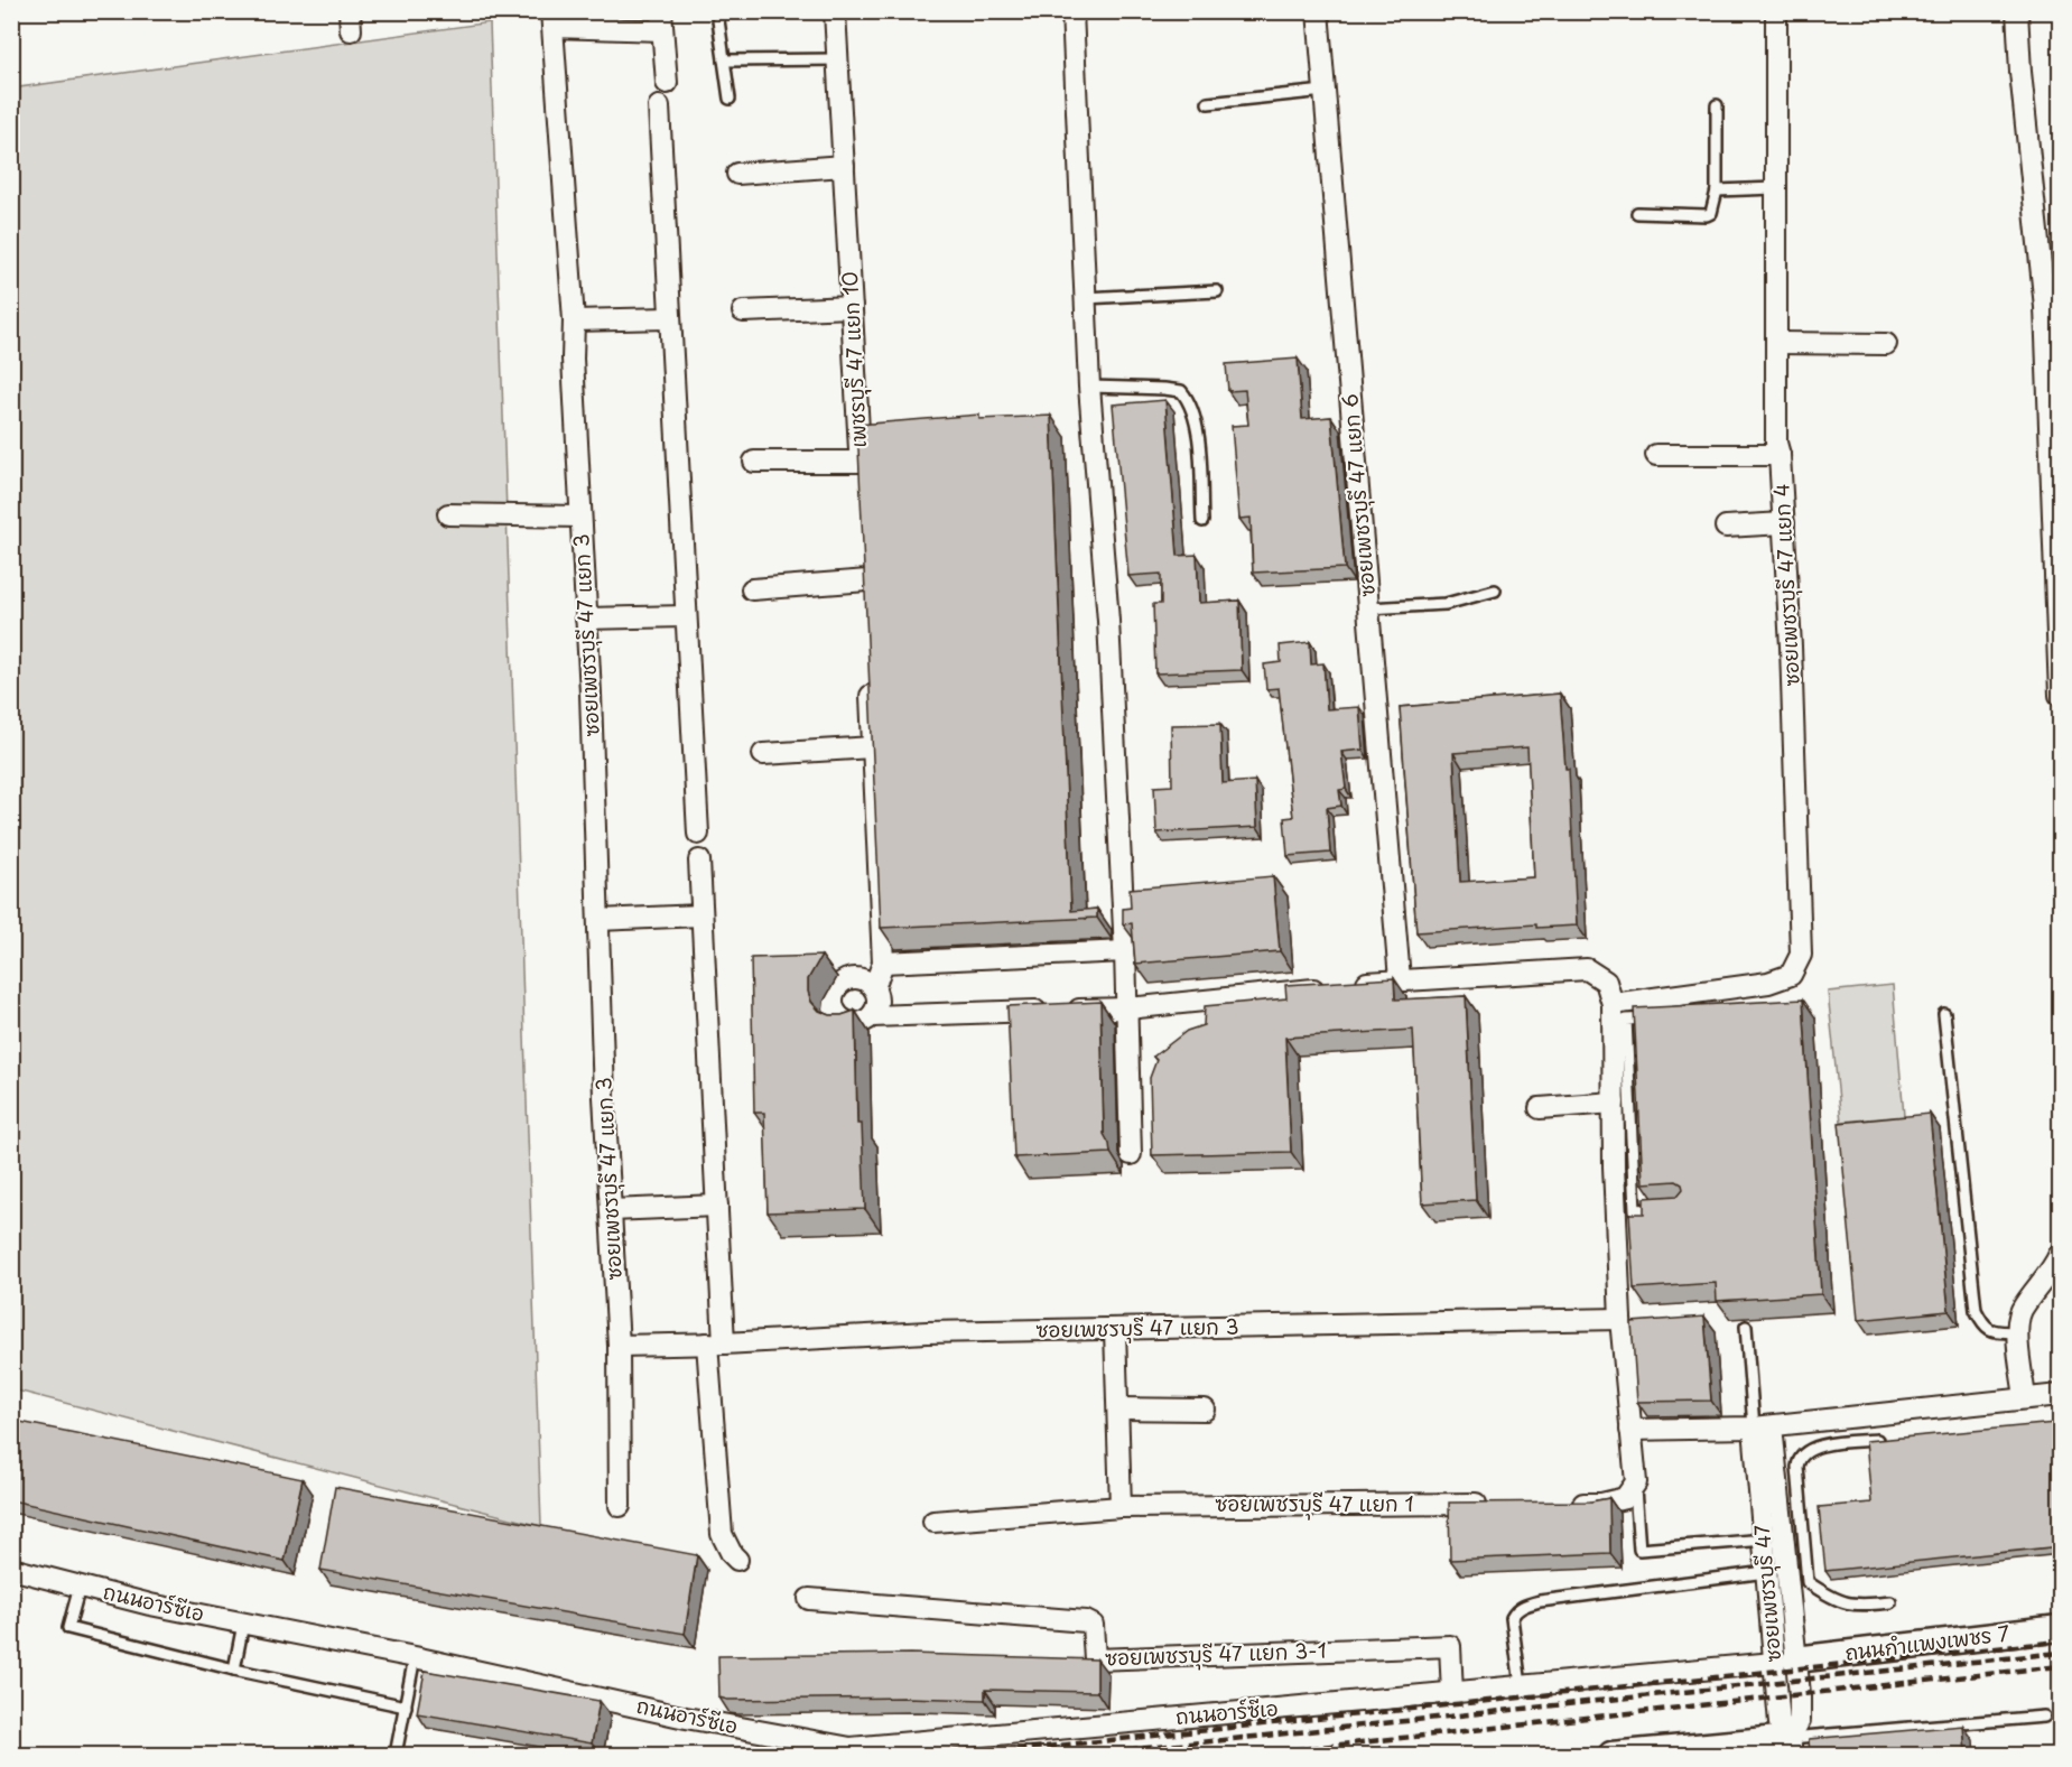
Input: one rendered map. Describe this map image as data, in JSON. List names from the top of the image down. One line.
{"streets":{"street":["เพชรบุุรี 47 แยก 10","ซอยเพชรบุรี 47 แยก 6","ซอยเพชรบุรี 47 แยก 4","ซอยเพชรบุรี 47 แยก 3","ซอยเพชรบุรี 47 แยก 1","ซอยเพชรบุรี 47","ถนนอาร์ซีเอ","ถนนกำแพงเพชร 7","ซอยเพชรบุรี 47 แยก 3-1"]},"crossings":[["ถนนอาร์ซีเอ","ถนนกำแพงเพชร 7"],["ถนนอาร์ซีเอ","ซอยเพชรบุรี 47 แยก 3-1"]]}
